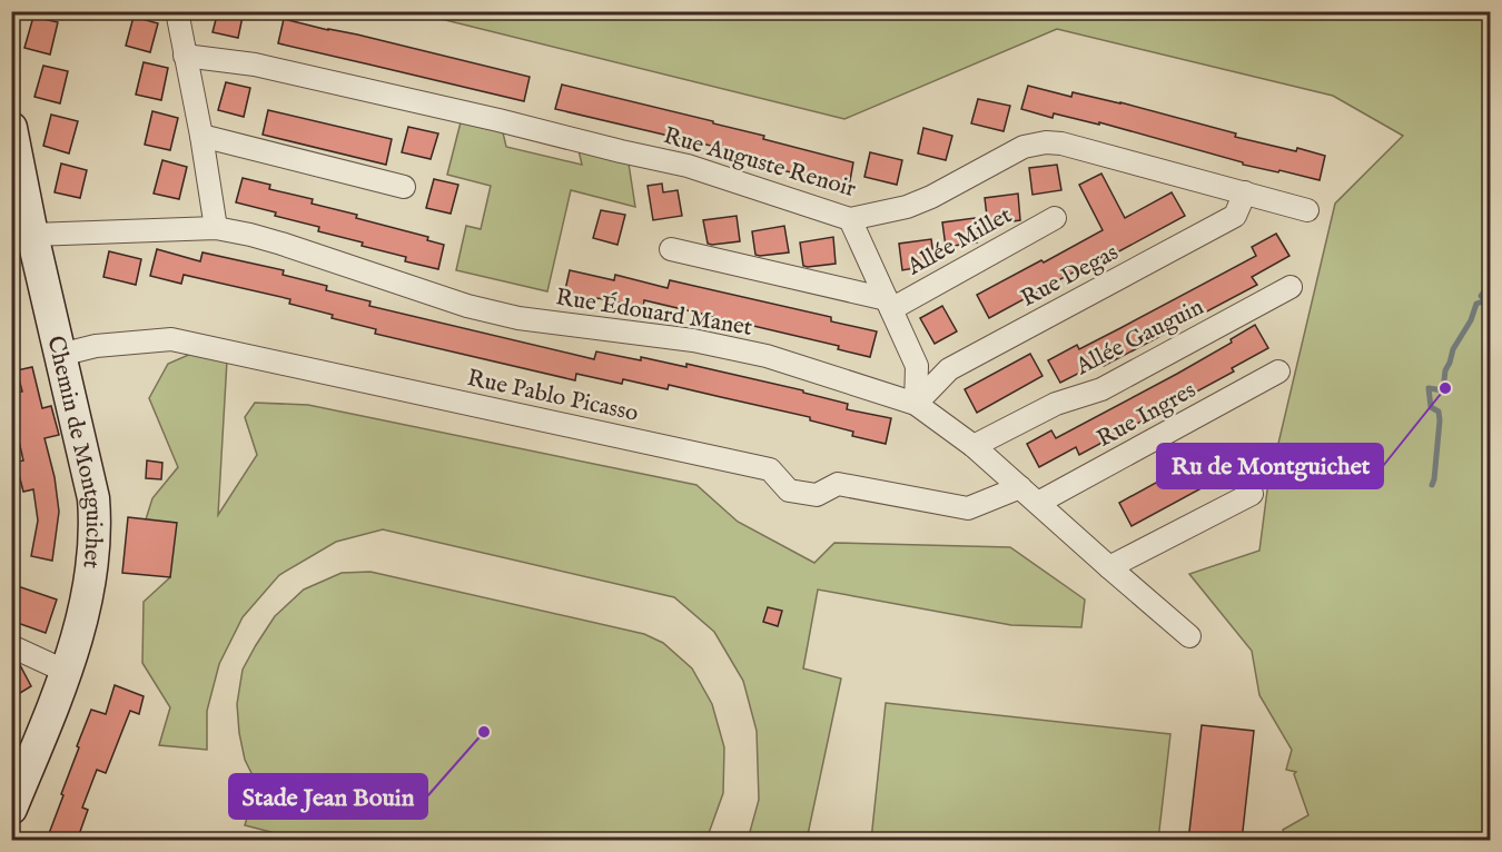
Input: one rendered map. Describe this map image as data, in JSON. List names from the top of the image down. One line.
{"streets":{"street":["Rue Auguste Renoir","Allée Millet","Rue Degas","Rue Édouard Manet","Allée Gauguin","Rue Pablo Picasso","Rue Ingres","Chemin de Montguichet"]},"crossings":[["Rue Auguste Renoir","Rue Degas"],["Rue Degas","Rue Édouard Manet"],["Rue Édouard Manet","Allée Gauguin"],["Rue Édouard Manet","Rue Pablo Picasso"],["Rue Édouard Manet","Rue Ingres"],["Rue Édouard Manet","Chemin de Montguichet"],["Rue Pablo Picasso","Chemin de Montguichet"]],"places":["Ru de Montguichet","Stade Jean Bouin"]}
